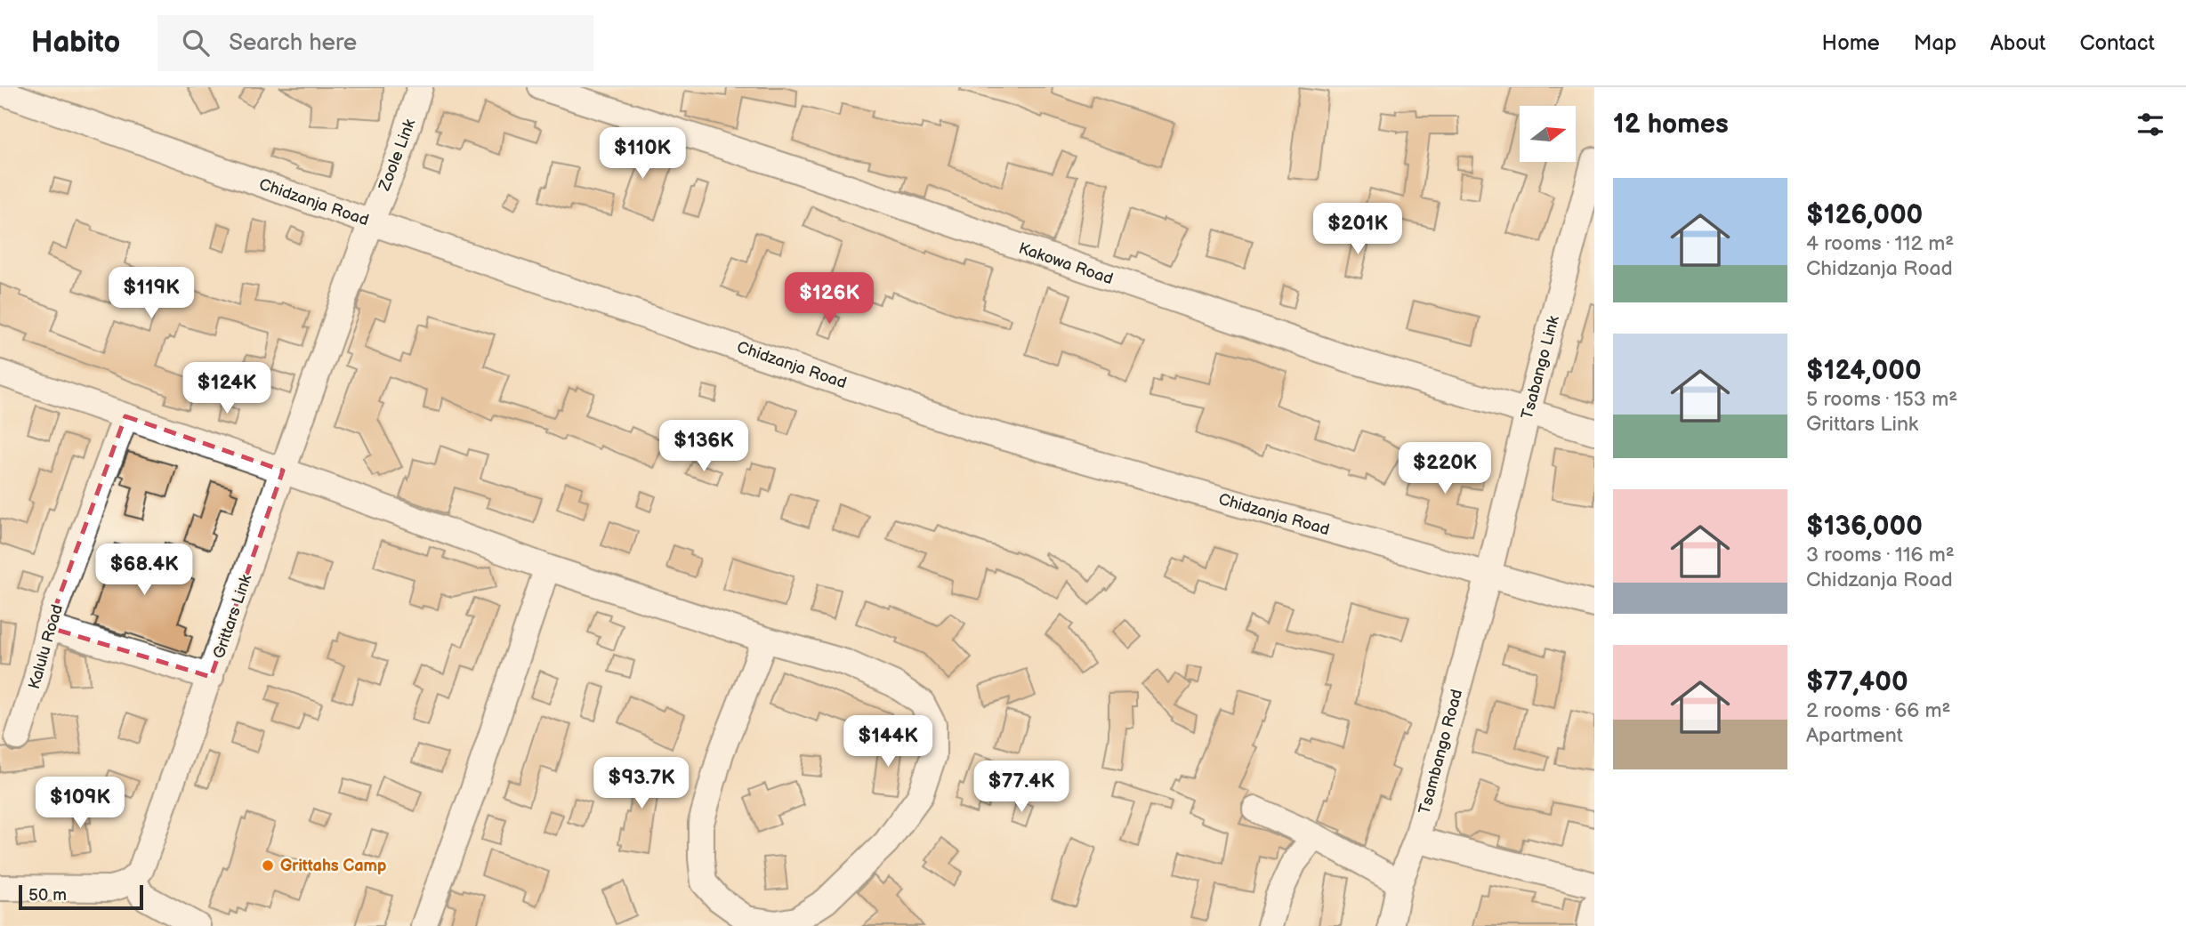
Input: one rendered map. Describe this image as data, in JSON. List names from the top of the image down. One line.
{"streets":{"street":["Zoole Link","Chidzanja Road","Kakowa Road","Tsabango Link","Grittars Link","Kalulu Road","Tsambango Road"]},"crossings":[["Zoole Link","Chidzanja Road"],["Zoole Link","Grittars Link"],["Chidzanja Road","Tsabango Link"],["Chidzanja Road","Grittars Link"],["Chidzanja Road","Tsambango Road"],["Kakowa Road","Tsabango Link"],["Tsabango Link","Tsambango Road"]],"places":["Grittahs Camp"],"scale_bar":"50 m","north":"right","page":{"header":"Habito","search":"Search here","nav":["Home","Map","About","Contact"],"heading":"12 homes","price":["$110K","$201K","$119K","$126K","$124K","$136K","$220K","$68.4K","$144K","$93.7K","$77.4K","$109K"],"list":[{"name":"$126,000","note":"4 rooms · 112 m² · Chidzanja Road"},{"name":"$124,000","note":"5 rooms · 153 m² · Grittars Link"},{"name":"$136,000","note":"3 rooms · 116 m² · Chidzanja Road"},{"name":"$77,400","note":"2 rooms · 66 m² · Apartment"}],"scale":"50 m"}}
